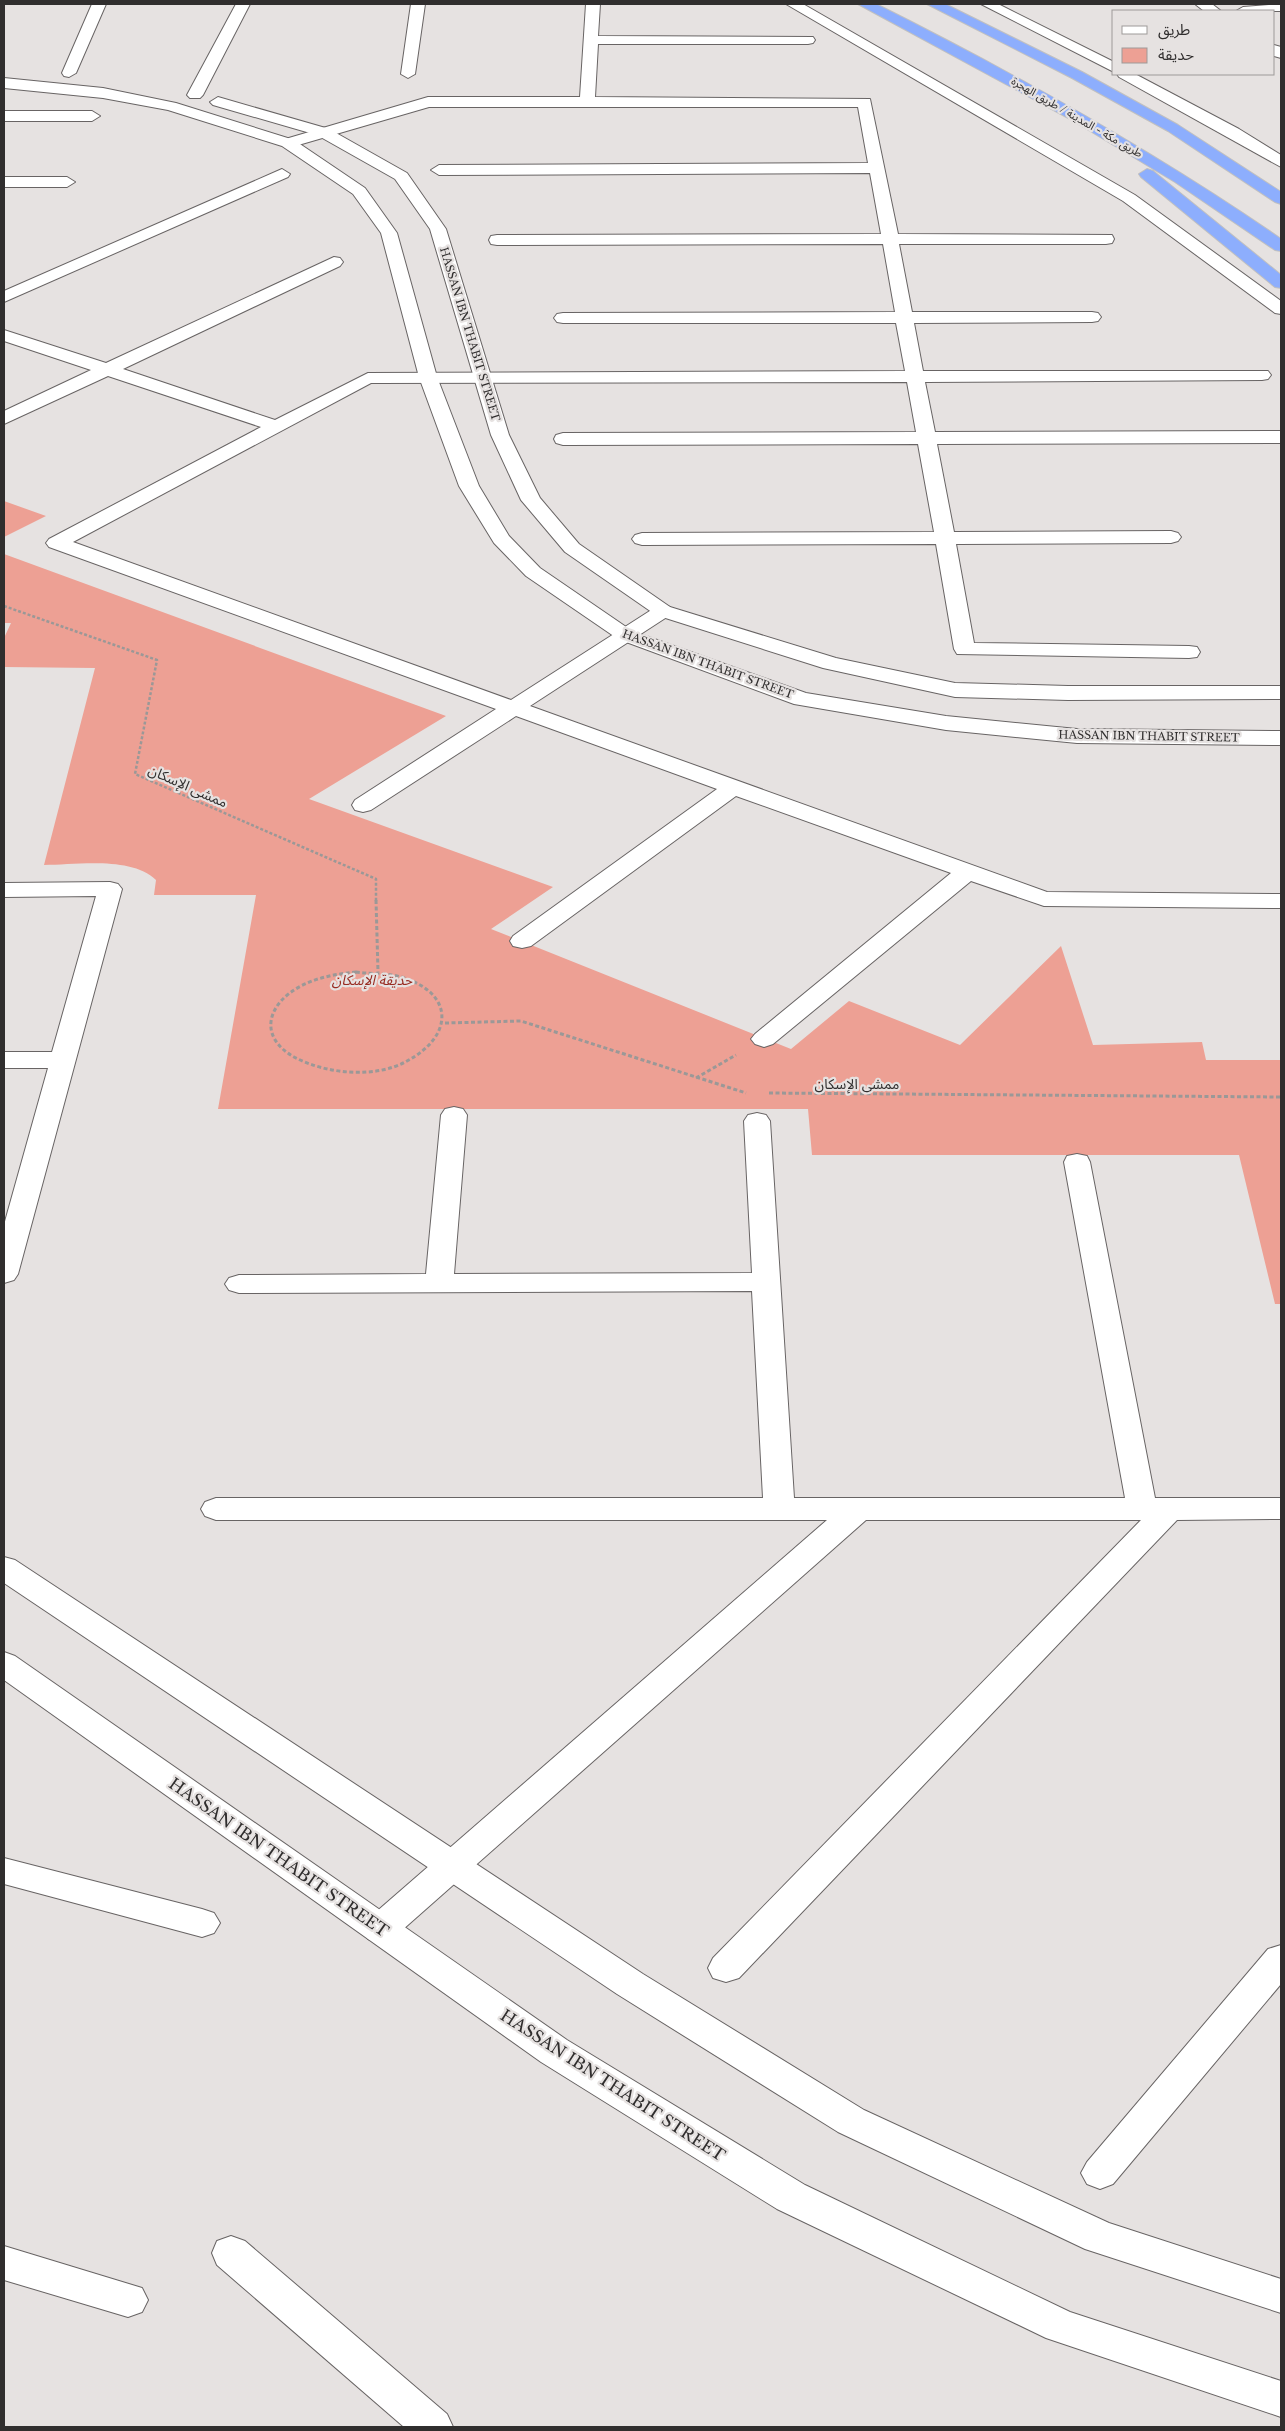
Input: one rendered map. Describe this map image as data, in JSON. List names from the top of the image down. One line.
{"streets":{"highway":["طريق مكة - المدينة / طريق الهجرة"],"street":["HASSAN IBN THABIT STREET"],"path":["ممشى الإسكان"]},"parks":["حديقة الإسكان"],"legend":["طريق","حديقة"]}
